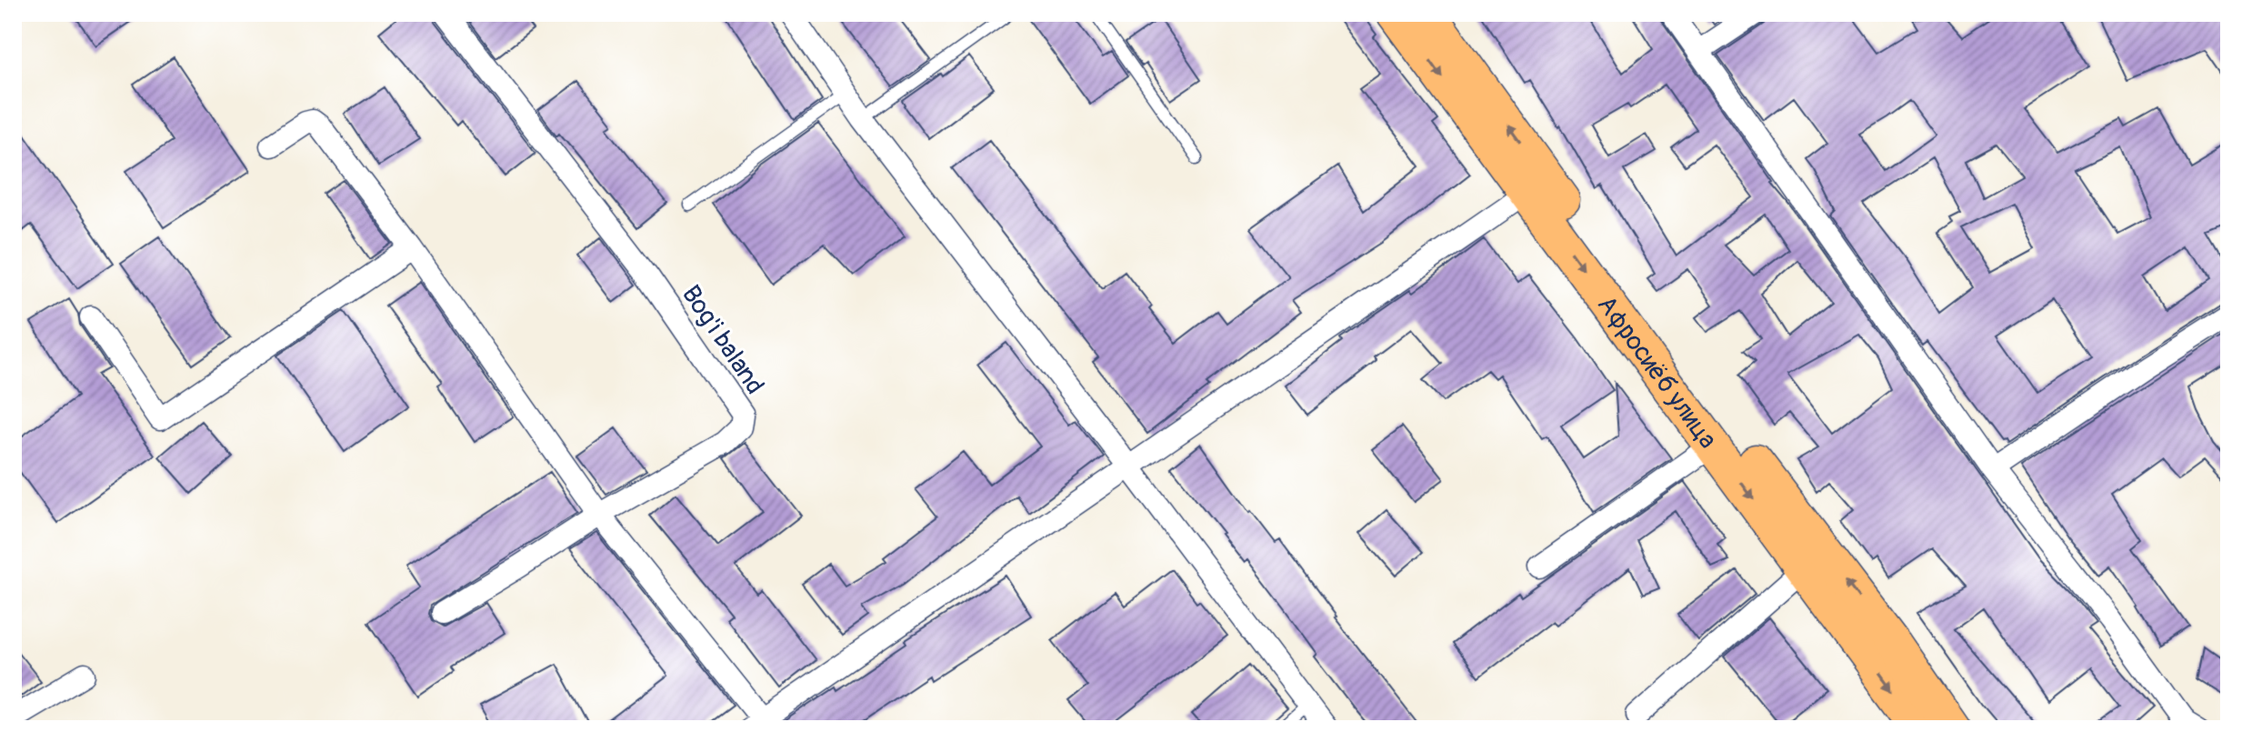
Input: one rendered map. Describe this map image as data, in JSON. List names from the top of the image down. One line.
{"streets":{"main road":["Афросиёб улица"],"street":["Bog'i baland"]}}
